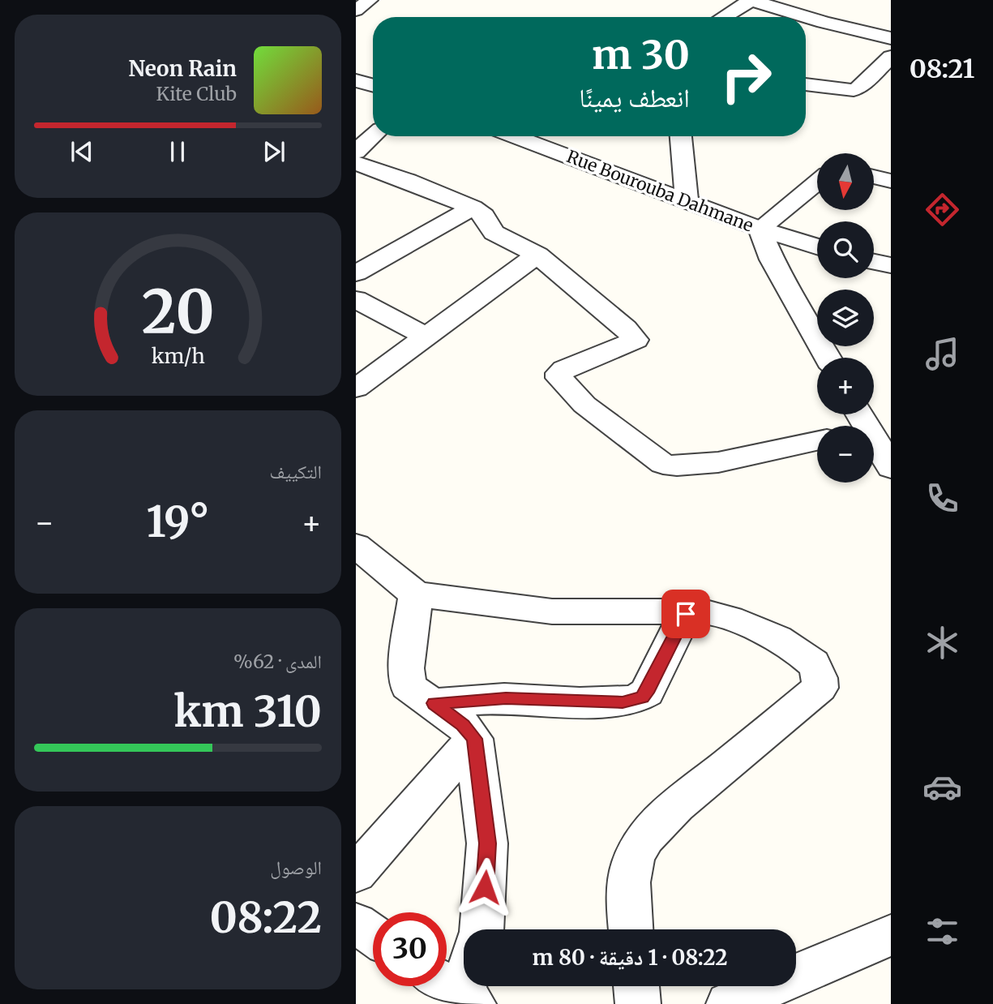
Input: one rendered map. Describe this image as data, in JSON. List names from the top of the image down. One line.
{"streets":{"street":["Rue Bourouba Dahmane"]},"north":"bottom","page":{"tabs":"08:21","turn":["30 m","انعطف يمينًا"],"song":["Neon Rain","Kite Club"],"map_buttons":["+","−"],"tile":["التكييف",["المدى · 62%","310 km"],["الوصول","08:22"]],"heat":["−","19°","+"],"limit":"30","trip":"08:22 · 1 دقيقة · 80 m","gauge":["20","km/h"]}}
